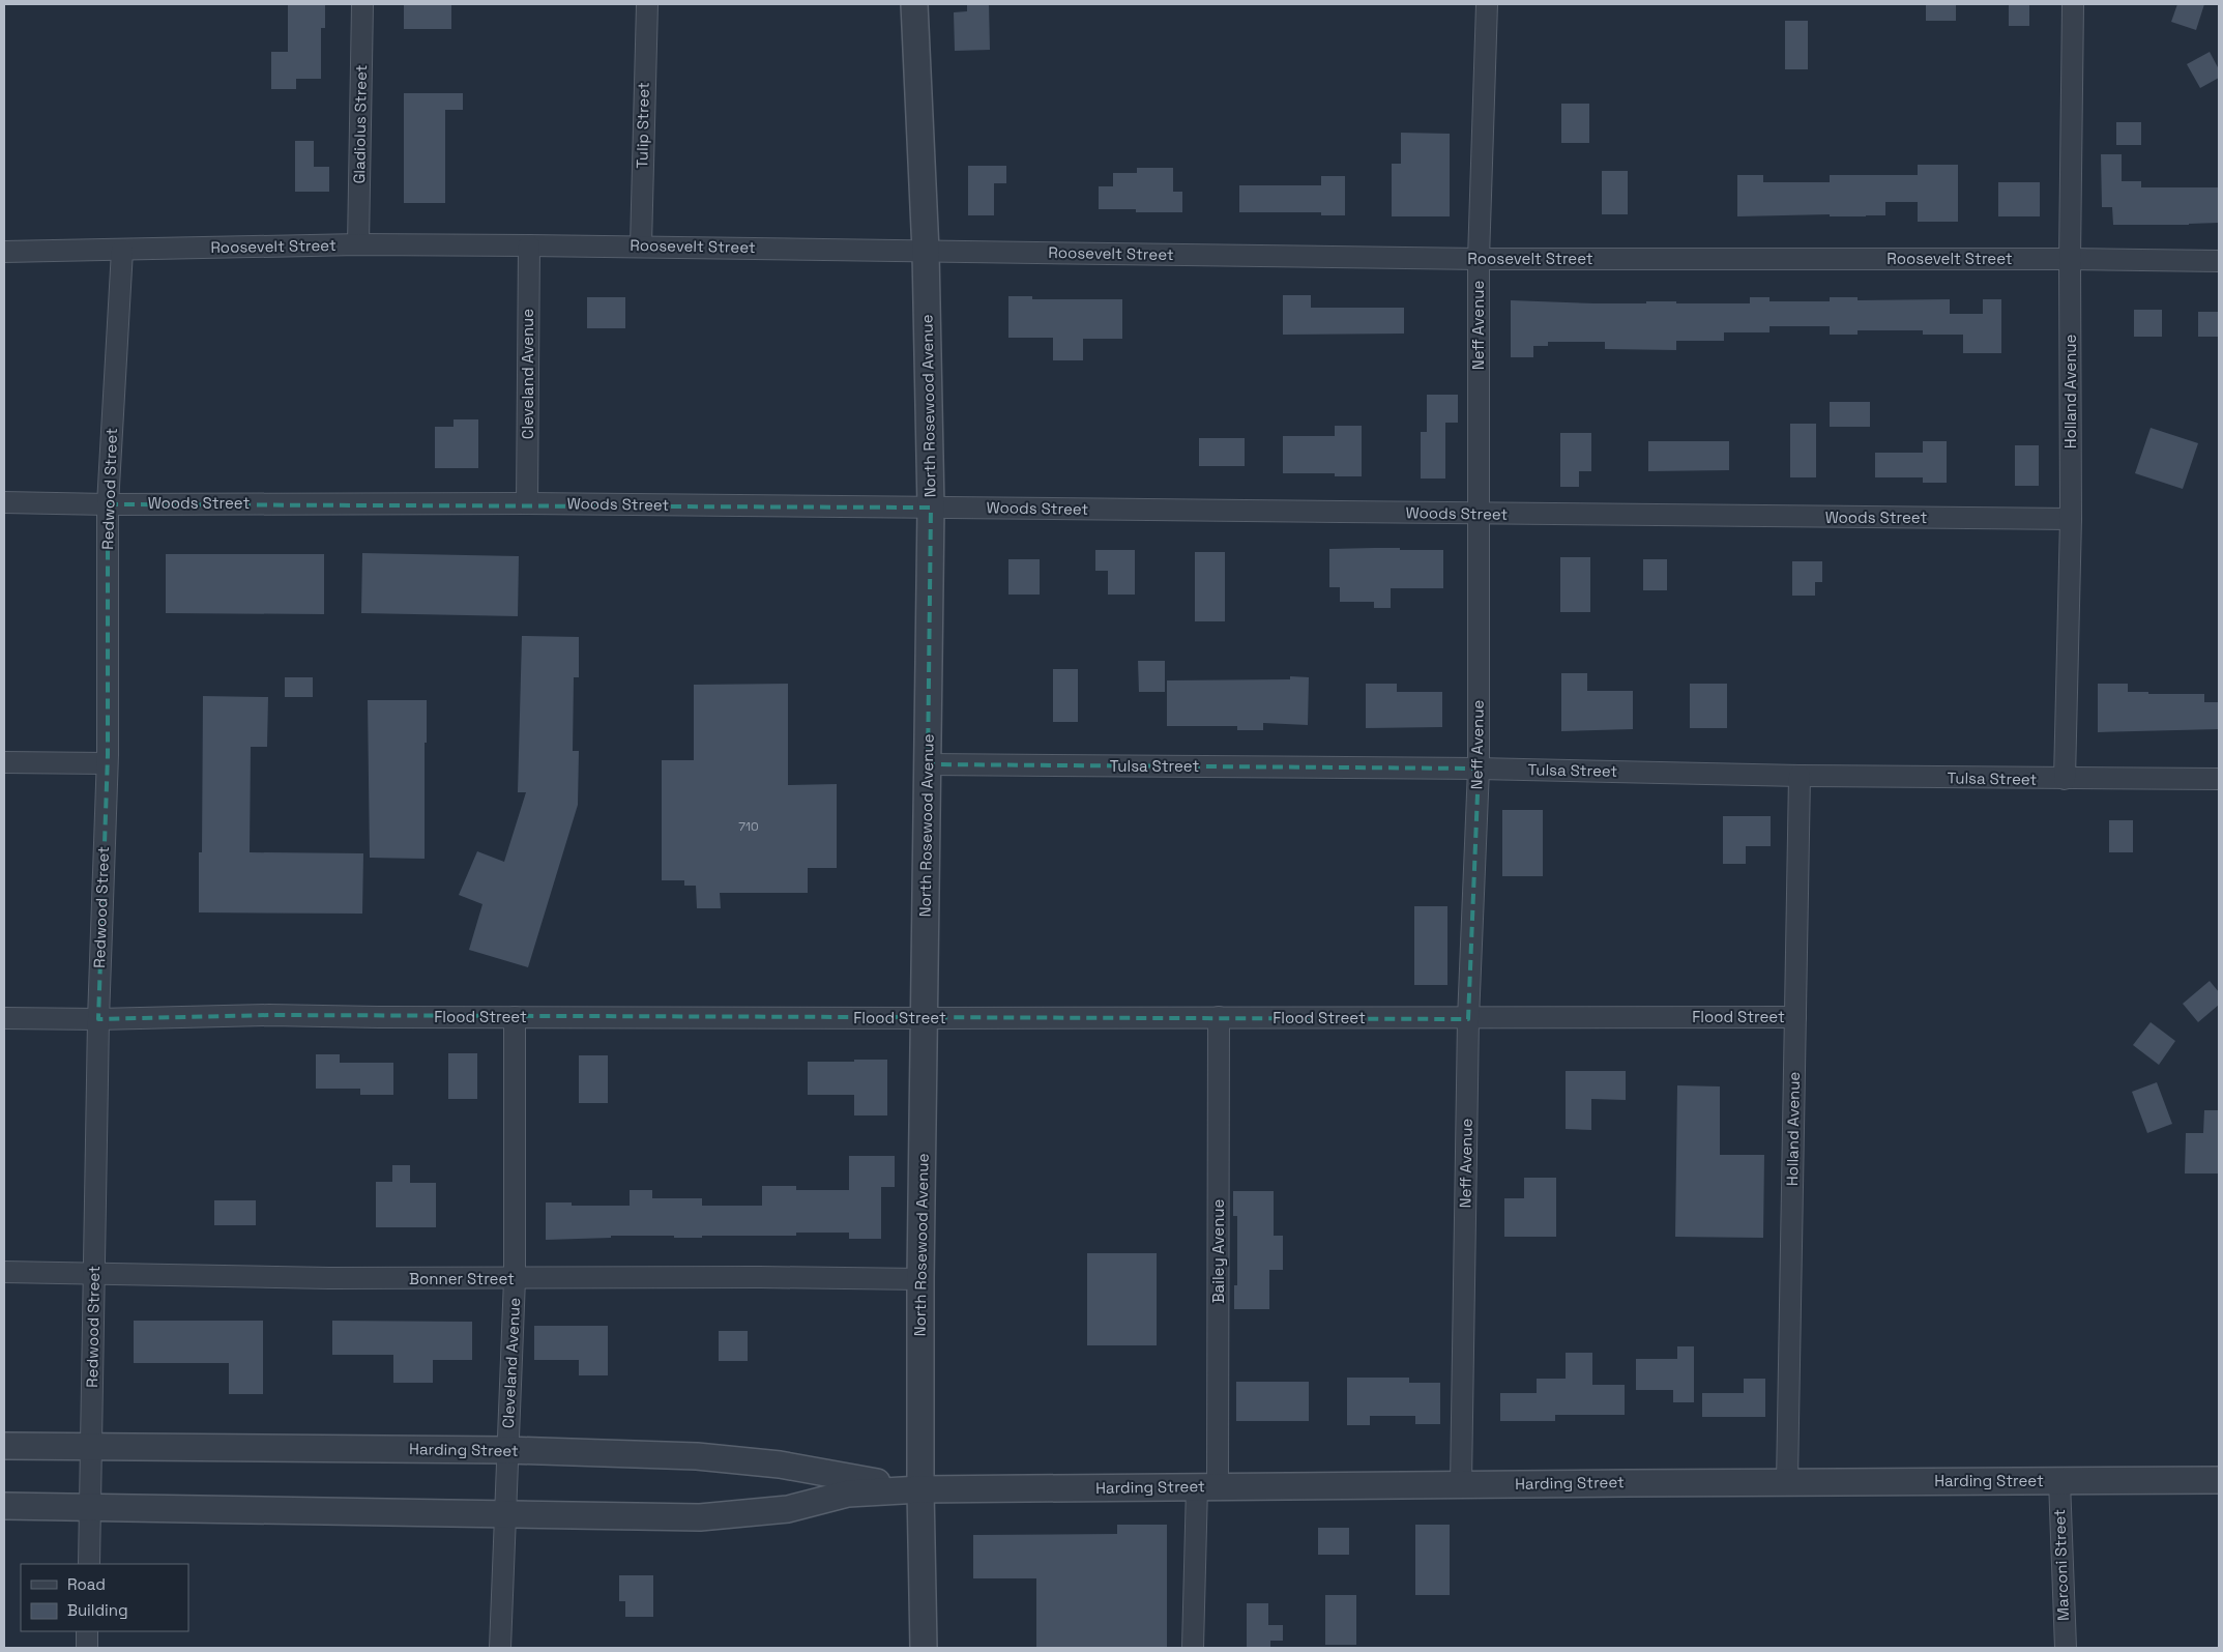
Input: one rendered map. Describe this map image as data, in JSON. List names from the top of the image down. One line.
{"streets":{"street":["Gladiolus Street","Tulip Street","Roosevelt Street","Neff Avenue","Cleveland Avenue","Holland Avenue","North Rosewood Avenue","Redwood Street","Woods Street","Tulsa Street","Flood Street","Bailey Avenue","Bonner Street","Harding Street","Marconi Street"]},"crossings":[["Gladiolus Street","Roosevelt Street"],["Tulip Street","Roosevelt Street"],["Roosevelt Street","Neff Avenue"],["Roosevelt Street","Cleveland Avenue"],["Roosevelt Street","Holland Avenue"],["Roosevelt Street","North Rosewood Avenue"],["Roosevelt Street","Redwood Street"],["Neff Avenue","Woods Street"],["Neff Avenue","Tulsa Street"],["Neff Avenue","Flood Street"],["Neff Avenue","Harding Street"],["Cleveland Avenue","Woods Street"],["Cleveland Avenue","Flood Street"],["Cleveland Avenue","Bonner Street"],["Cleveland Avenue","Harding Street"],["Holland Avenue","Woods Street"],["Holland Avenue","Tulsa Street"],["Holland Avenue","Flood Street"],["Holland Avenue","Harding Street"],["North Rosewood Avenue","Woods Street"],["North Rosewood Avenue","Tulsa Street"],["North Rosewood Avenue","Flood Street"],["North Rosewood Avenue","Bonner Street"],["North Rosewood Avenue","Harding Street"],["Redwood Street","Woods Street"],["Redwood Street","Flood Street"],["Redwood Street","Bonner Street"],["Redwood Street","Harding Street"],["Flood Street","Bailey Avenue"],["Bailey Avenue","Harding Street"],["Harding Street","Marconi Street"]],"house_numbers":["710"],"legend":["Road","Building"]}
